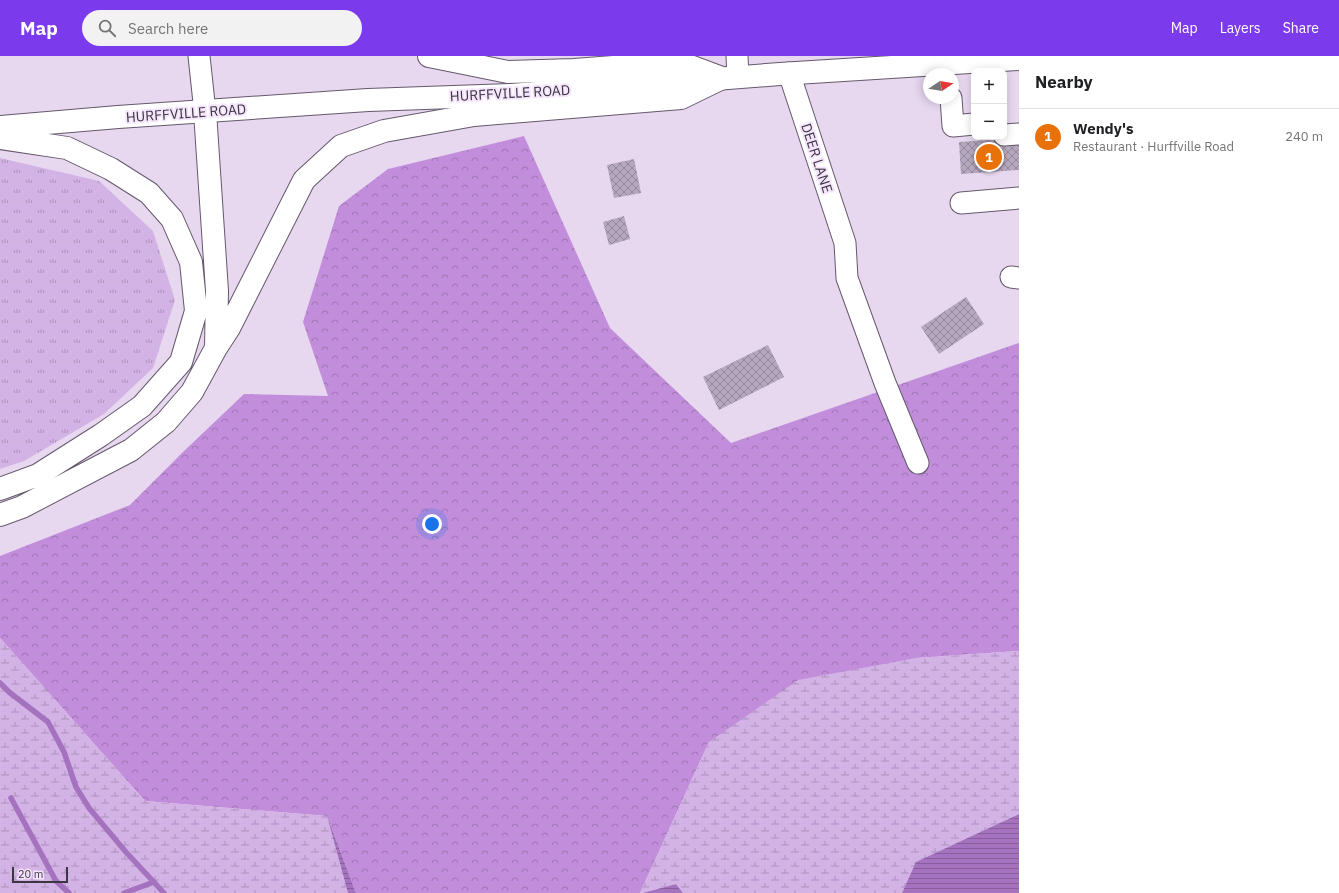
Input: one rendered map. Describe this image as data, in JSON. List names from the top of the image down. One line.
{"streets":{"main road":["HURFFVILLE ROAD"],"street":["DEER LANE"]},"crossings":[["HURFFVILLE ROAD","DEER LANE"]],"scale_bar":"20 m","north":"right","page":{"header":"Map","search":"Search here","nav":["Map","Layers","Share"],"heading":"Nearby","map_buttons":["+","−"],"list":[{"mark":"1","name":"Wendy's","note":"Restaurant · Hurffville Road","value":"240 m"}],"pins":"1","scale":"20 m"}}
